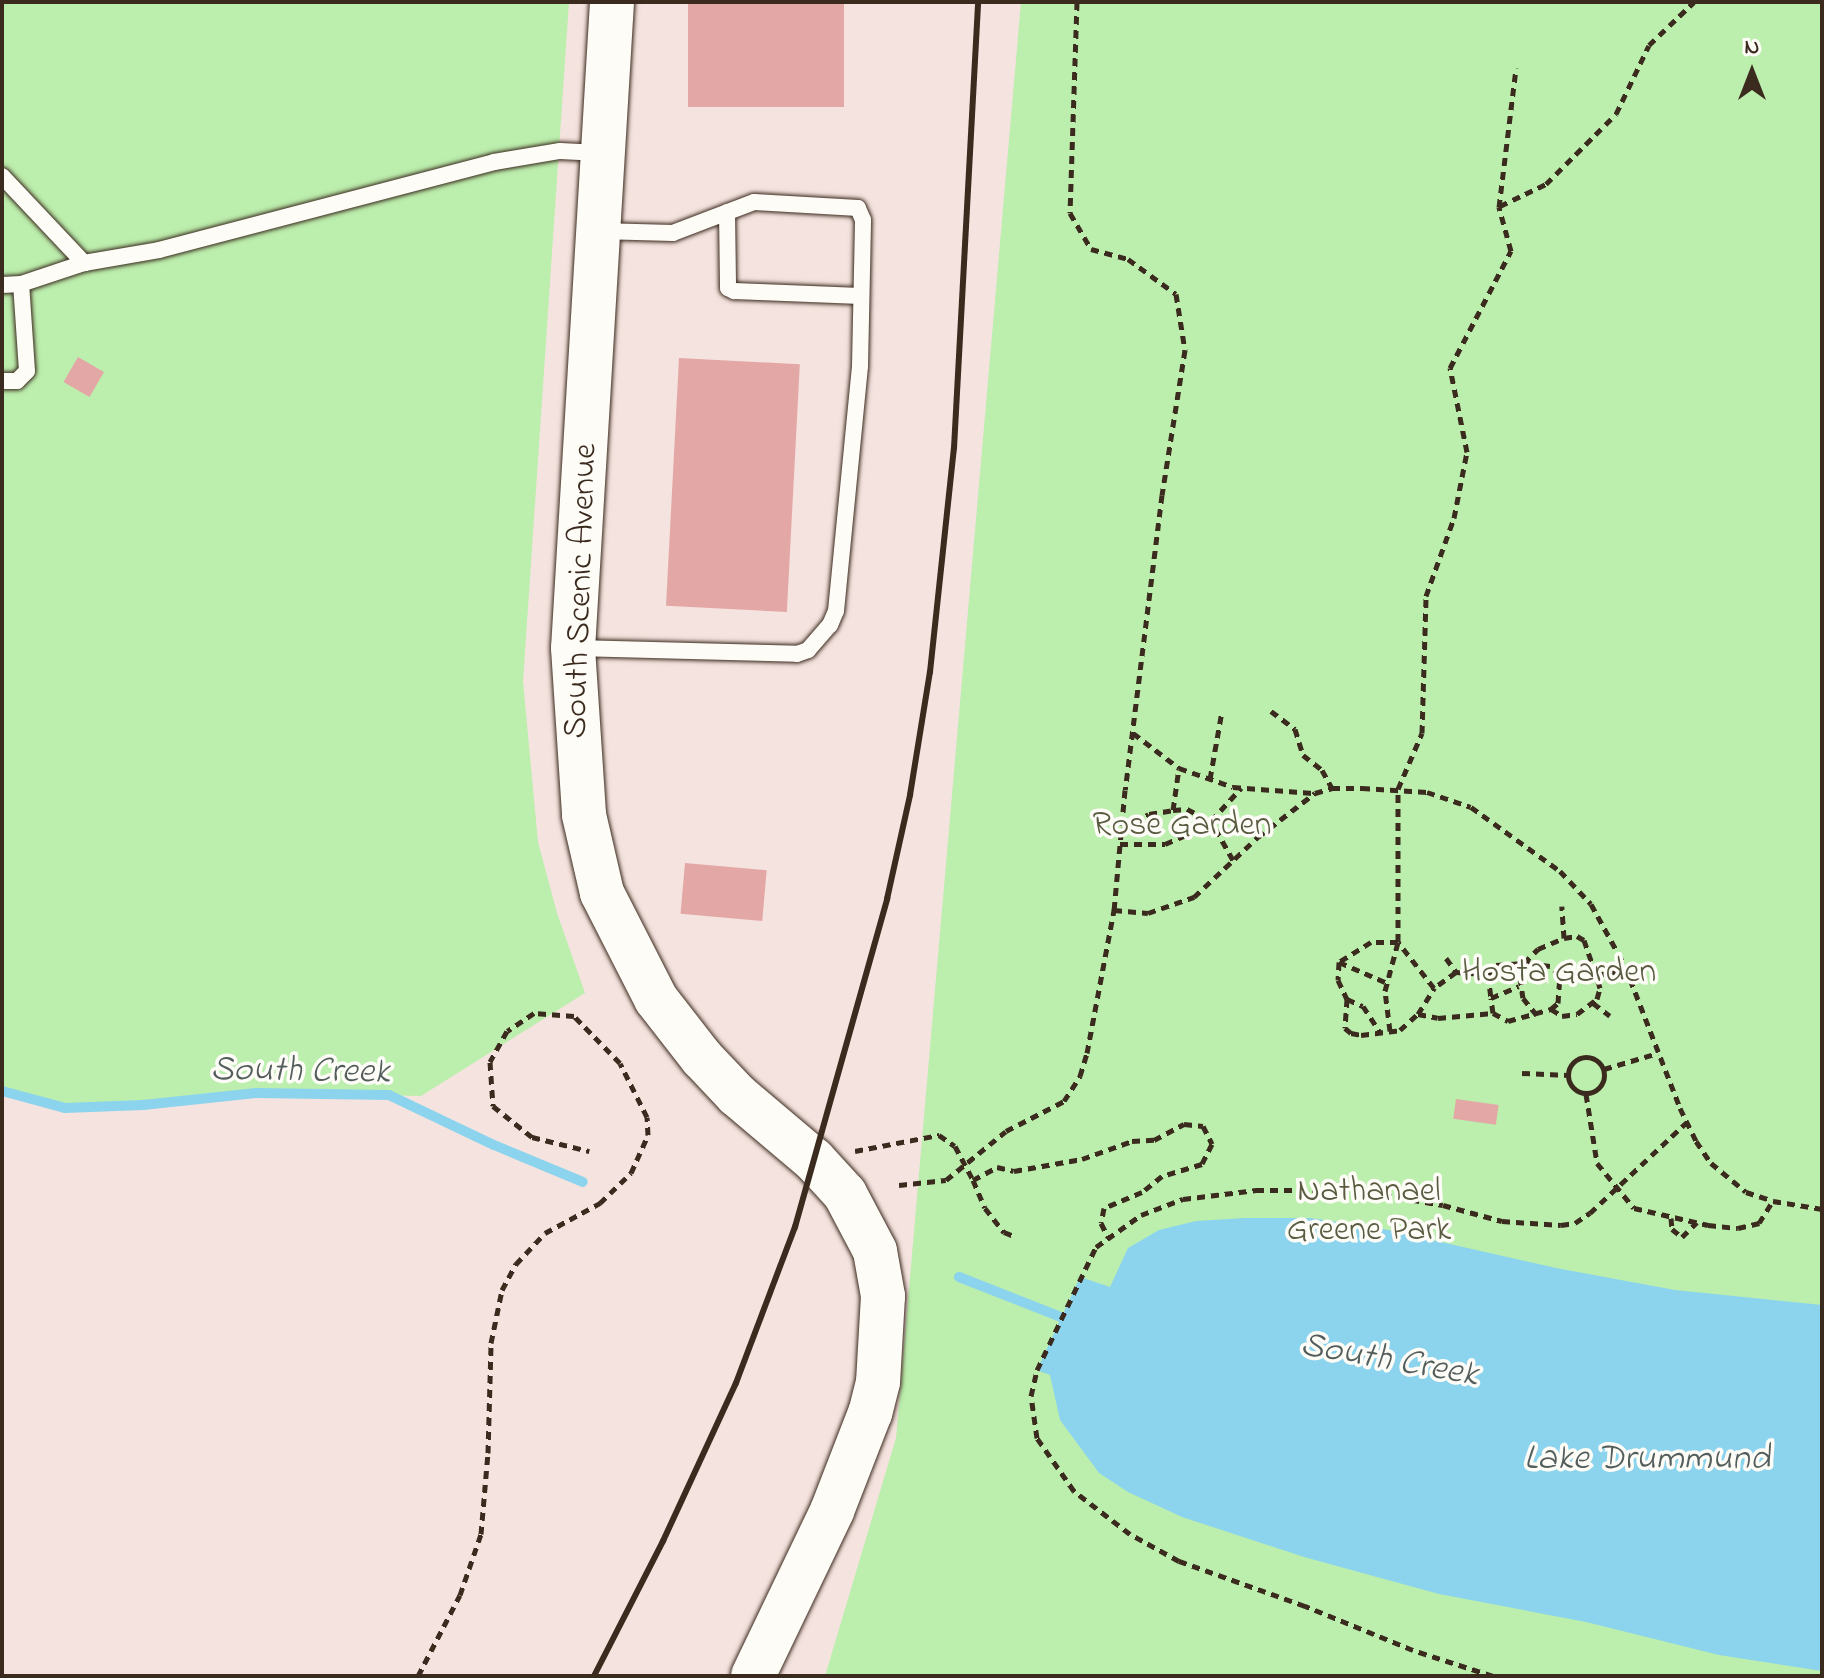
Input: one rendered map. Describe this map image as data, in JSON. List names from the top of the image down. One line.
{"streets":{"main road":["South Scenic Avenue"]},"water":["South Creek","Lake Drummund"],"parks":["Rose Garden","Hosta Garden","Nathanael Greene Park"],"north":"top"}
